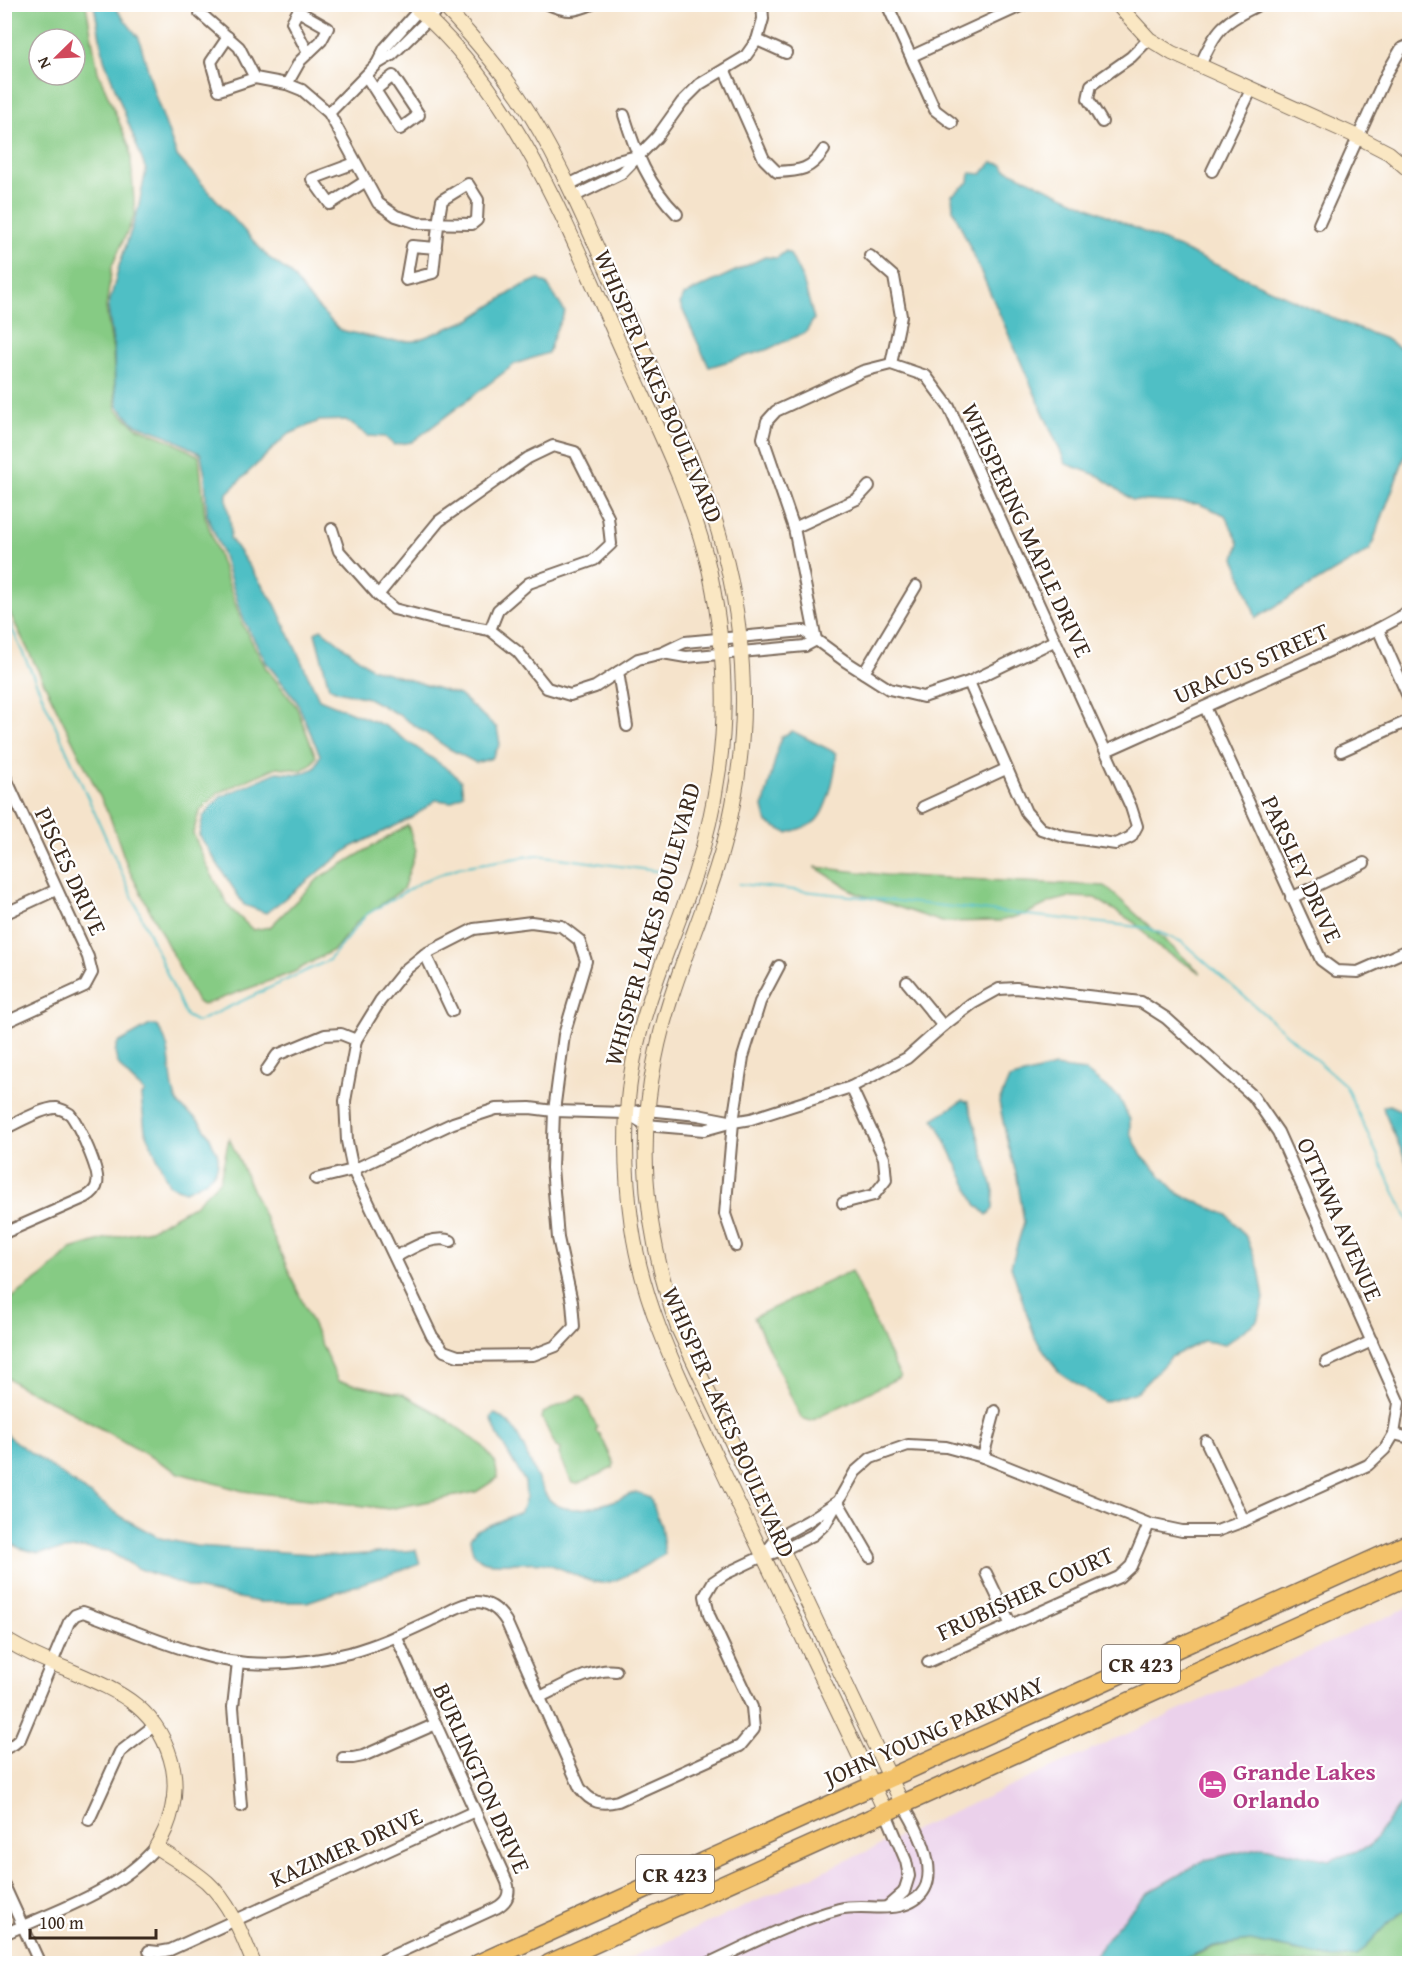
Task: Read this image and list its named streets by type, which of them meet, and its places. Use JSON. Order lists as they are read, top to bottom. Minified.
{"streets":{"highway":["CR 423","JOHN YOUNG PARKWAY"],"street":["WHISPER LAKES BOULEVARD","WHISPERING MAPLE DRIVE","URACUS STREET","PARSLEY DRIVE","PISCES DRIVE","OTTAWA AVENUE","FRUBISHER COURT","BURLINGTON DRIVE","KAZIMER DRIVE"]},"crossings":[["WHISPER LAKES BOULEVARD","OTTAWA AVENUE"],["WHISPER LAKES BOULEVARD","CR 423"],["WHISPER LAKES BOULEVARD","JOHN YOUNG PARKWAY"],["WHISPERING MAPLE DRIVE","URACUS STREET"],["URACUS STREET","PARSLEY DRIVE"],["OTTAWA AVENUE","FRUBISHER COURT"],["BURLINGTON DRIVE","KAZIMER DRIVE"]],"places":{"hotel":["Grande Lakes Orlando"]},"scale_bar":"100 m","north":"bottom left"}
